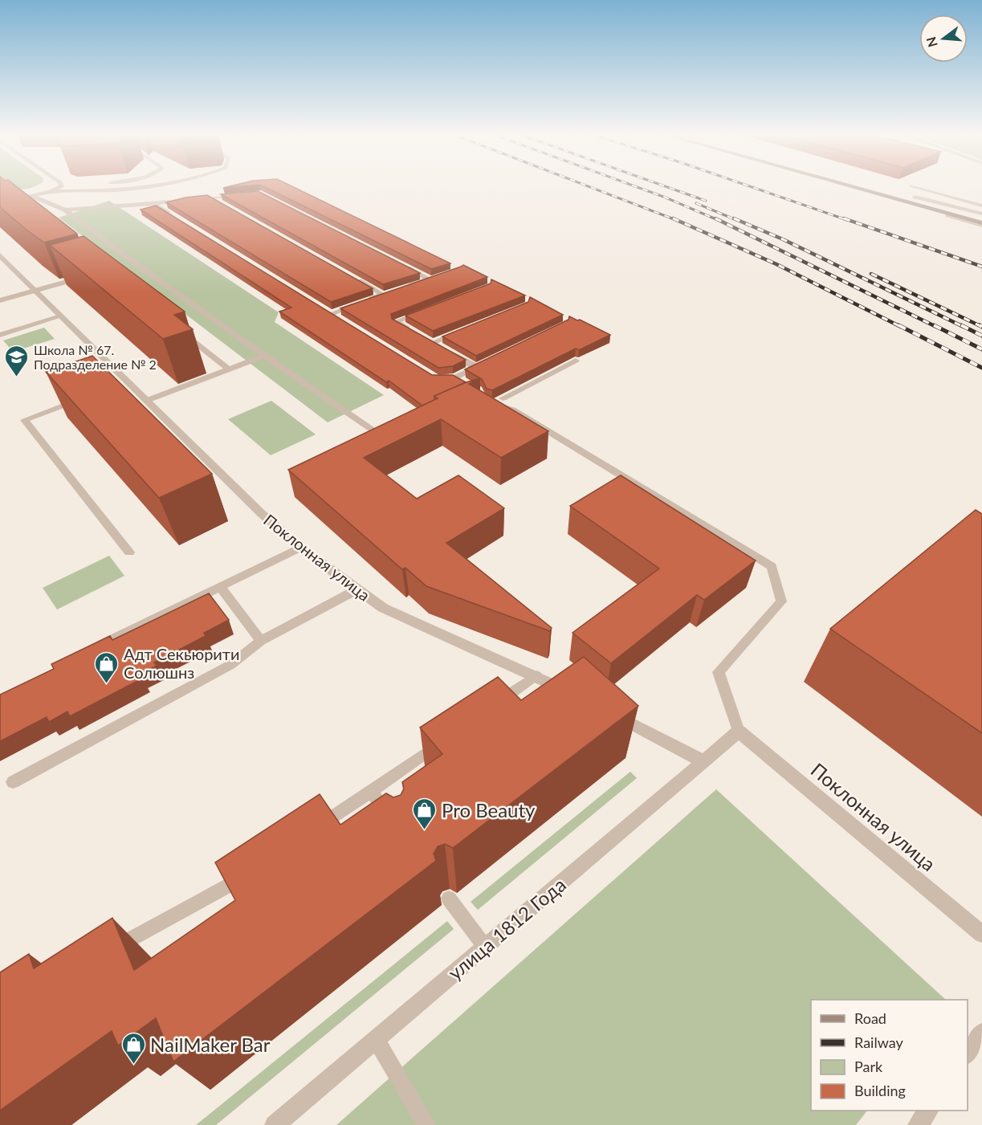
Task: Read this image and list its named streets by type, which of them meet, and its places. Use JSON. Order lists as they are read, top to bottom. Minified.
{"streets":{"street":["Поклонная улица","улица 1812 Года"]},"crossings":[["Поклонная улица","улица 1812 Года"]],"places":{"school or university":["Школа № 67. Подразделение № 2"],"shop":["Адт Секьюрити Солюшнз","Pro Beauty","NailMaker Bar"]},"legend":["Road","Railway","Park","Building"],"north":"left"}
